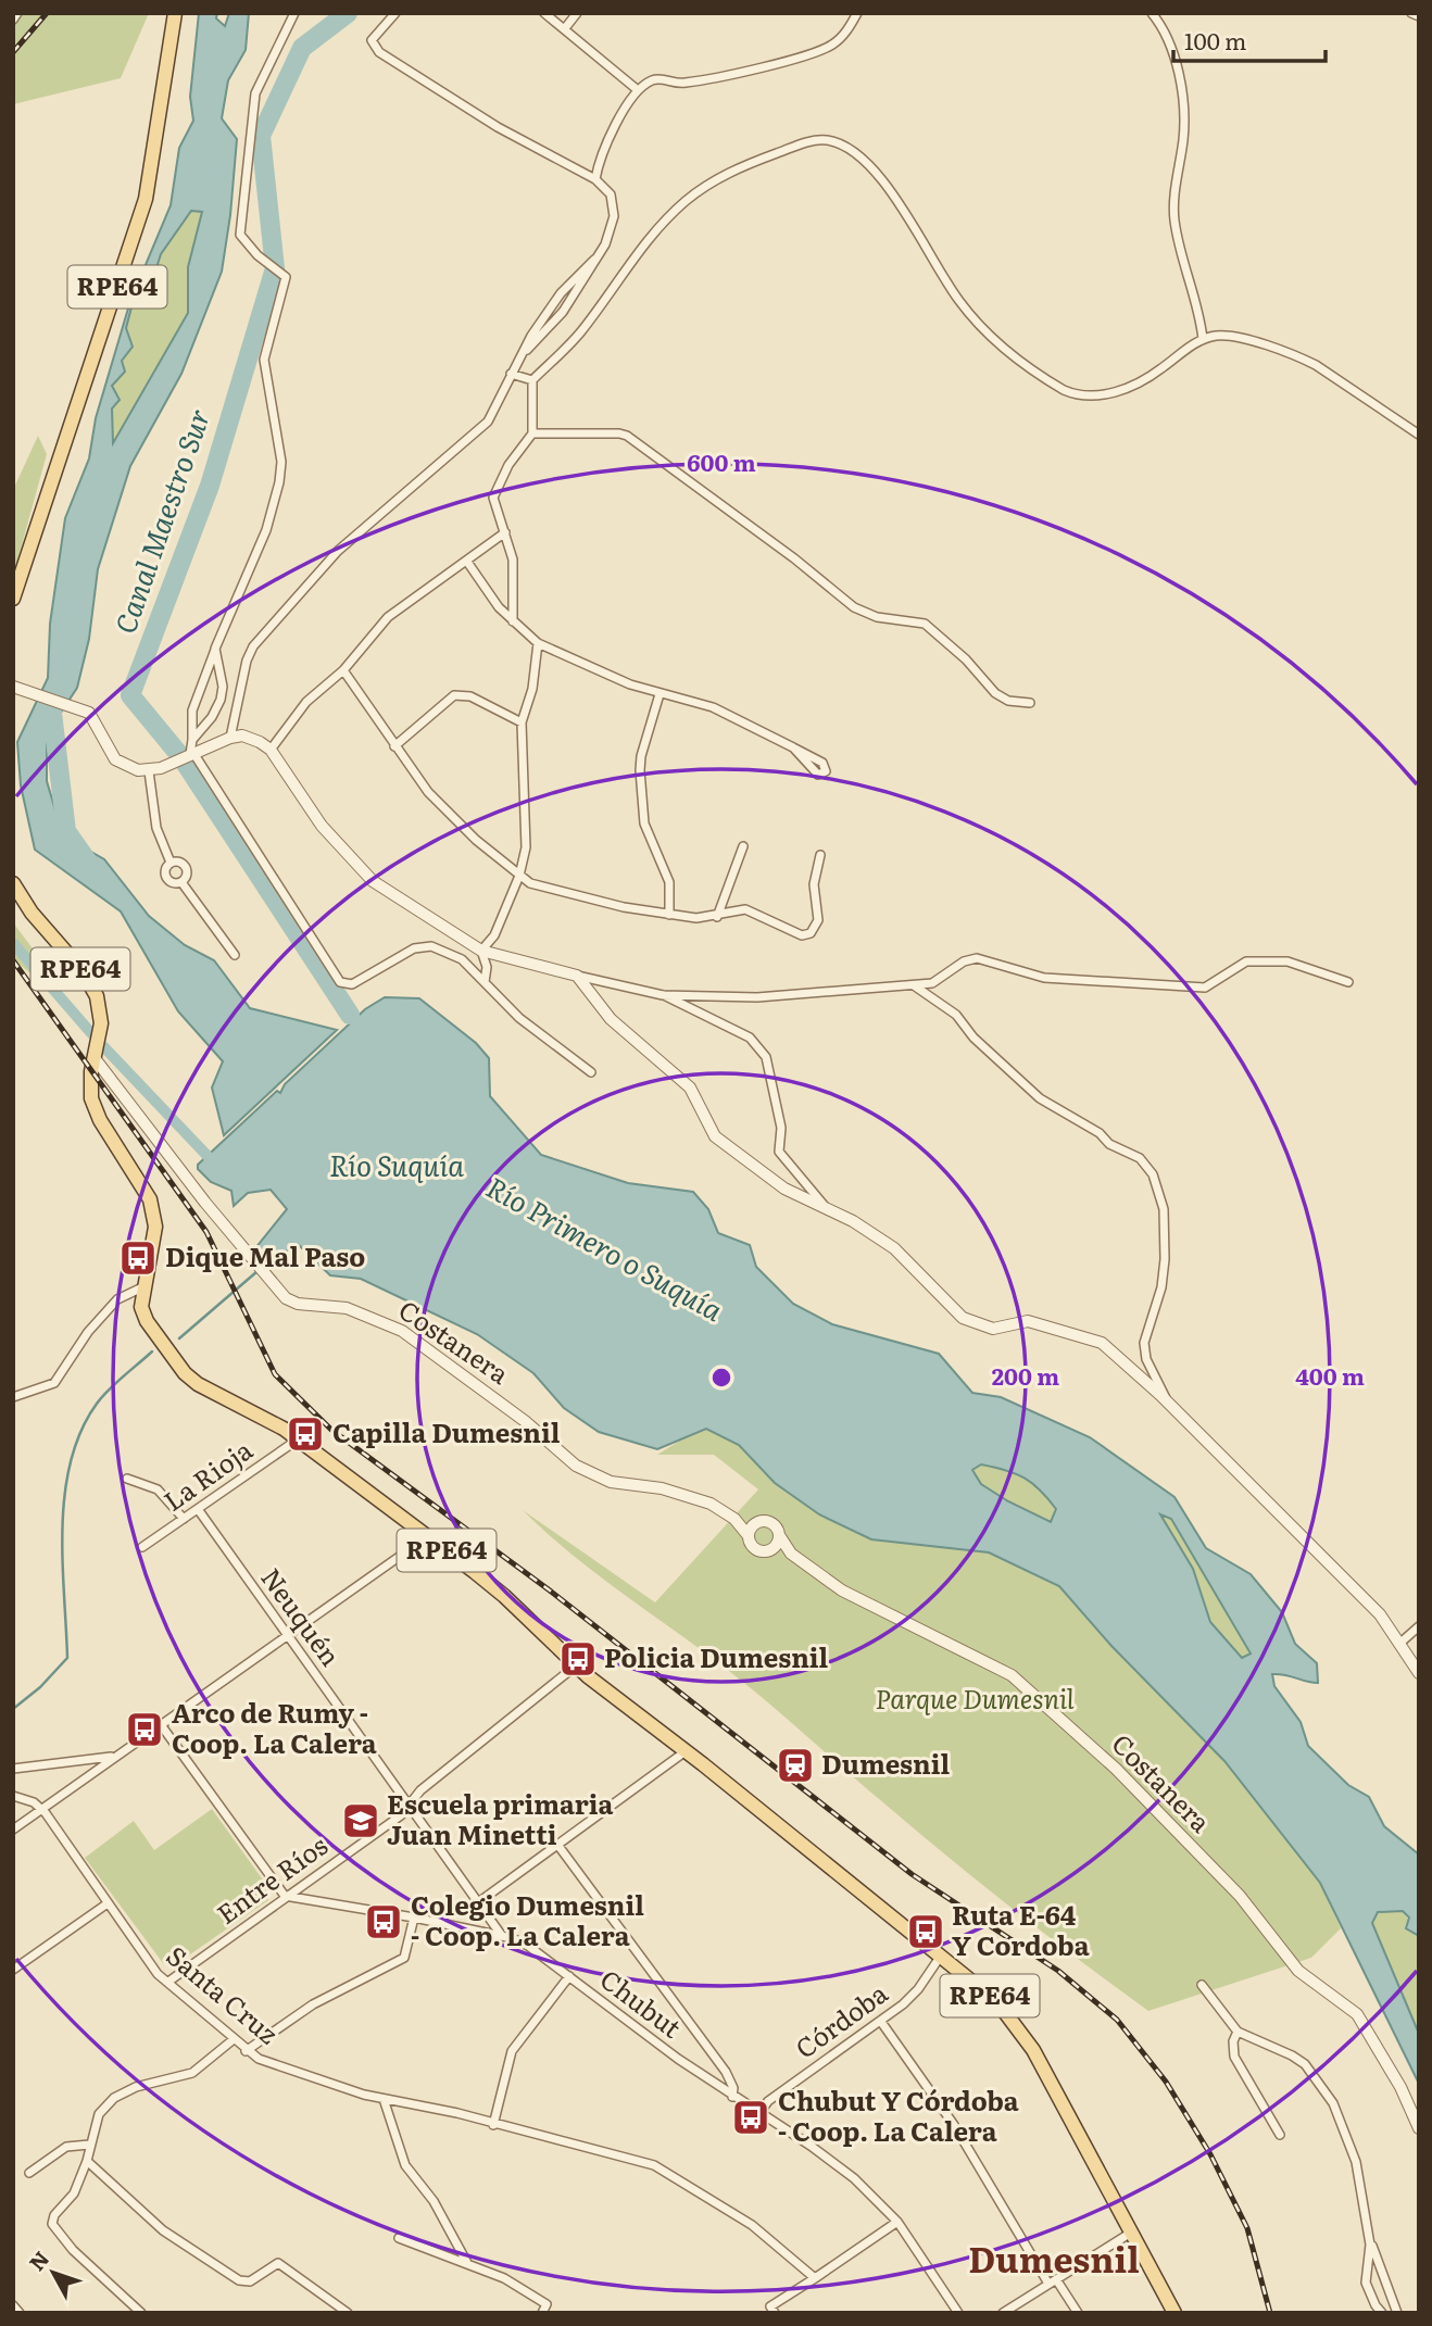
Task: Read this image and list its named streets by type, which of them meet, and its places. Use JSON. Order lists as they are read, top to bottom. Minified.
{"streets":{"main road":["RPE64"],"street":["Costanera","La Rioja","Neuquén","Entre Ríos","Santa Cruz","Chubut","Córdoba"]},"crossings":[["RPE64","Costanera"],["RPE64","La Rioja"],["RPE64","Entre Ríos"],["RPE64","Córdoba"],["La Rioja","Neuquén"],["Neuquén","Entre Ríos"],["Neuquén","Chubut"],["Entre Ríos","Santa Cruz"],["Entre Ríos","Chubut"],["Chubut","Córdoba"]],"districts":["Dumesnil"],"water":["Canal Maestro Sur","Río Suquía","Río Primero o Suquía"],"parks":["Parque Dumesnil"],"places":{"bus stop":["Dique Mal Paso","Capilla Dumesnil","Policia Dumesnil","Arco de Rumy - Coop. La Calera","Colegio Dumesnil - Coop. La Calera","Ruta E-64 Y Cordoba","Chubut Y Córdoba - Coop. La Calera"],"station":["Dumesnil"],"school or university":["Escuela primaria Juan Minetti"]},"scale_bar":"100 m","north":"top left","rings":["600 m","200 m","400 m"]}
